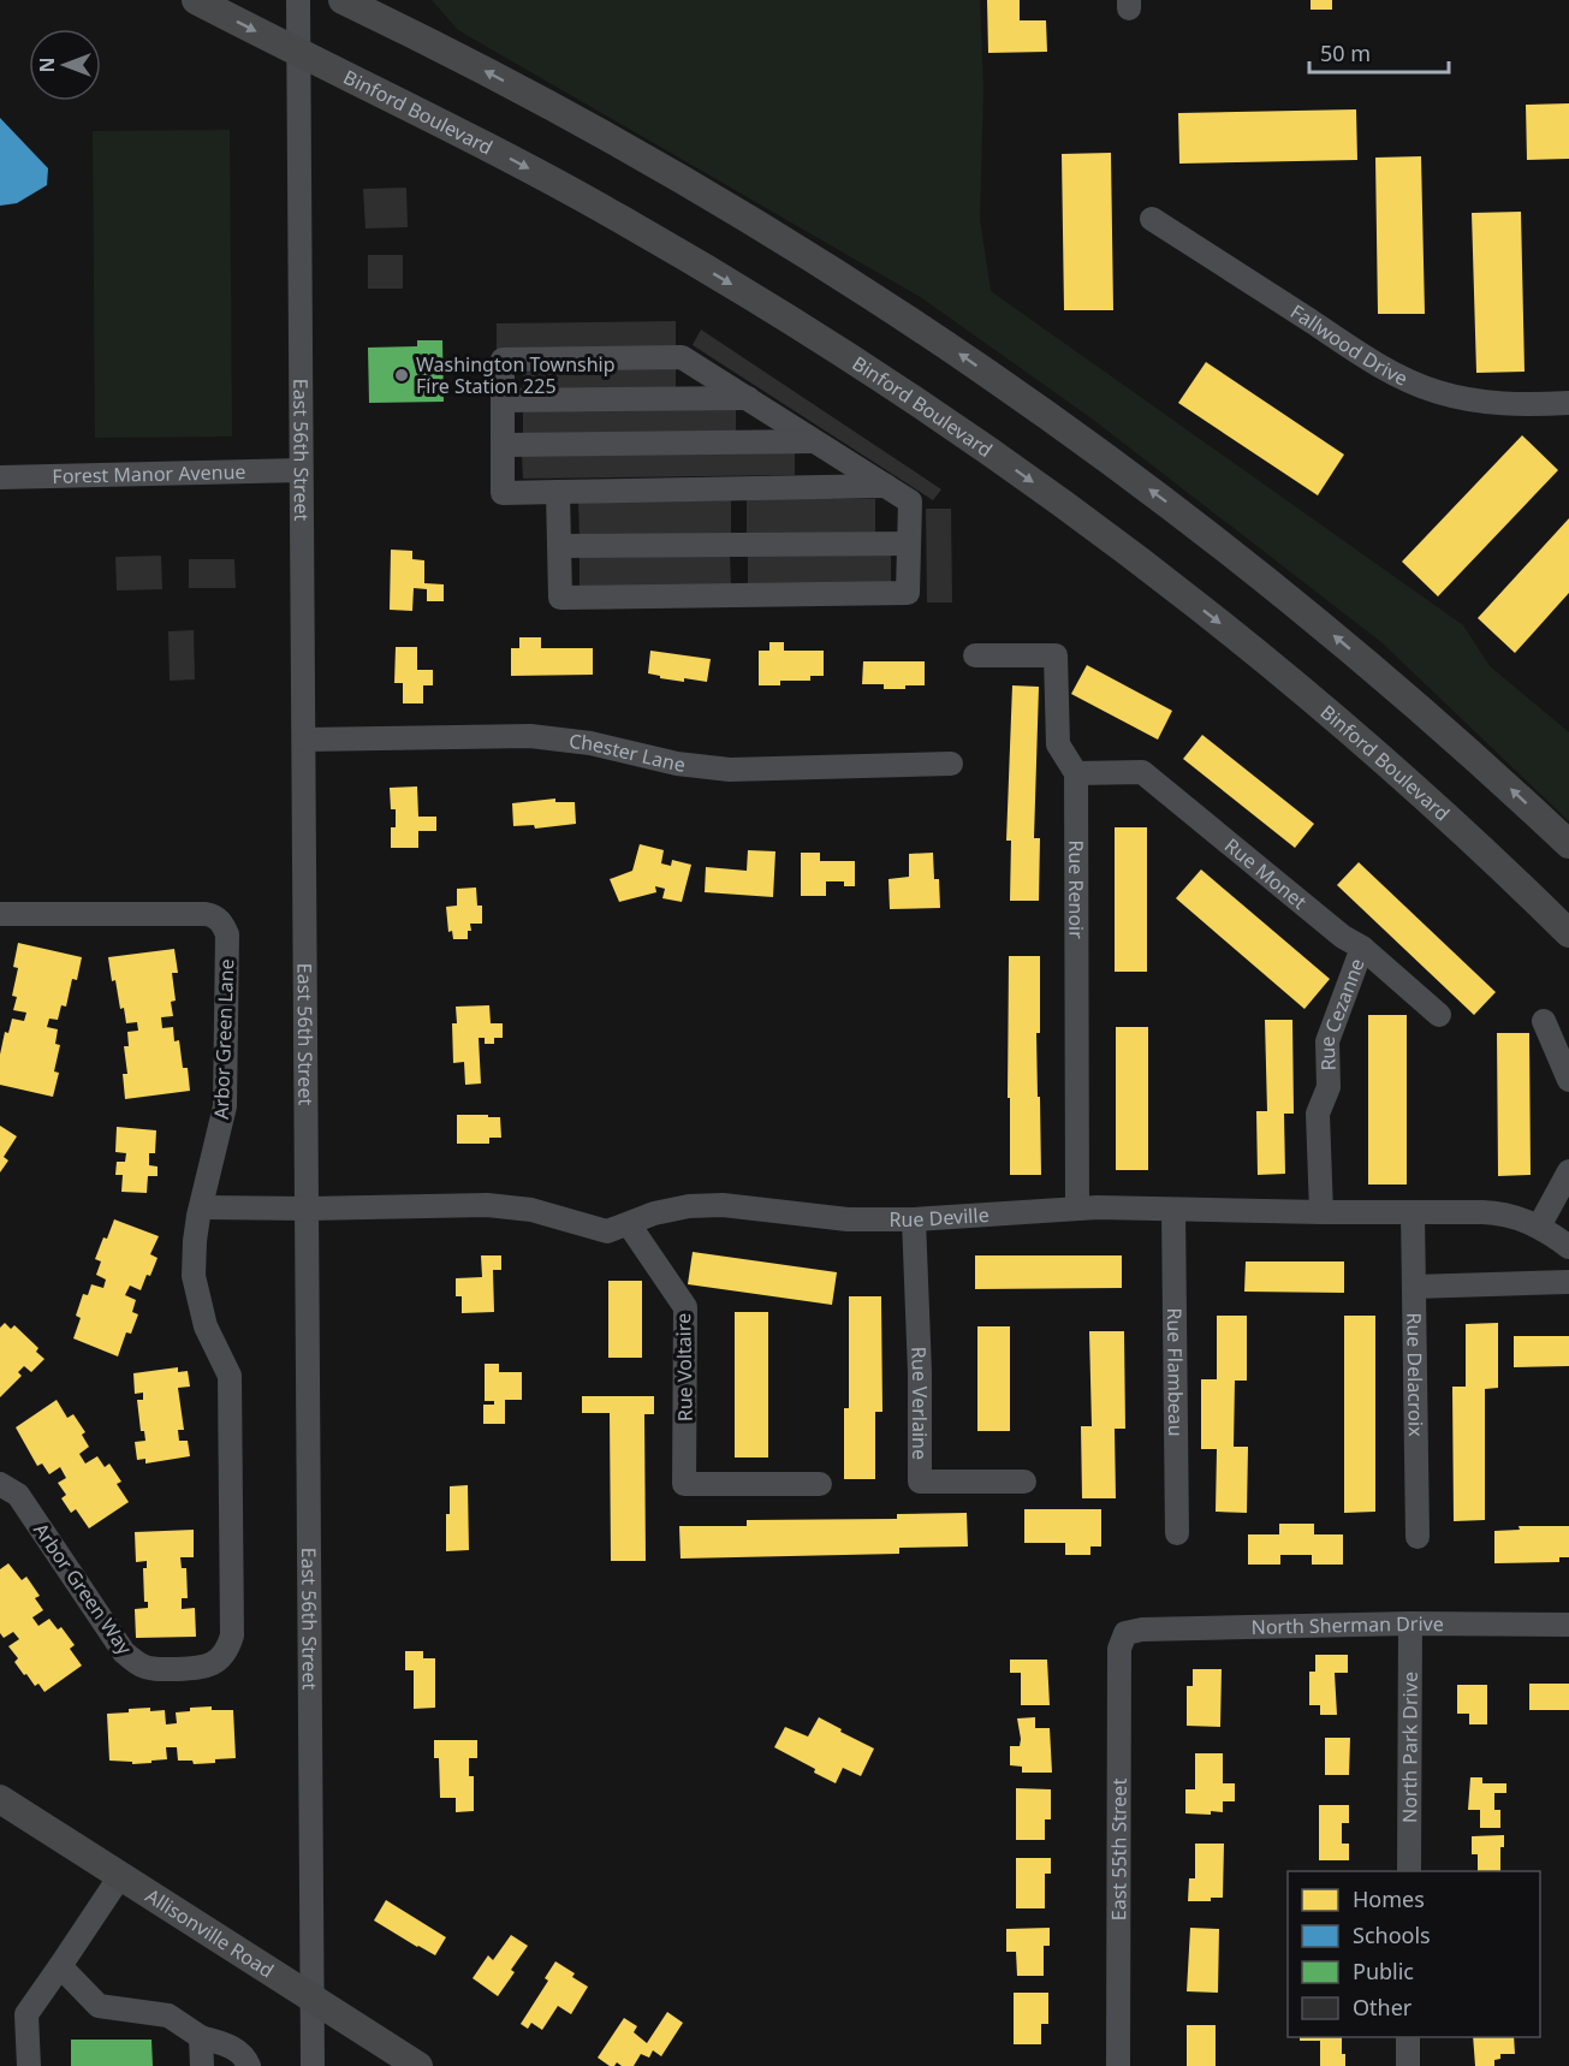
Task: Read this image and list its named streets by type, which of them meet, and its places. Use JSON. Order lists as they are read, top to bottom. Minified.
{"streets":{"main road":["Binford Boulevard","Allisonville Road"],"street":["Fallwood Drive","East 56th Street","Forest Manor Avenue","Chester Lane","Rue Monet","Rue Renoir","Rue Cezanne","Arbor Green Lane","Rue Deville","Rue Voltaire","Rue Flambeau","Rue Delacroix","Rue Verlaine","Arbor Green Way","North Sherman Drive","North Park Drive","East 55th Street"]},"crossings":[["Binford Boulevard","East 56th Street"],["East 56th Street","Forest Manor Avenue"],["East 56th Street","Chester Lane"],["East 56th Street","Rue Deville"],["East 56th Street","Allisonville Road"],["Rue Monet","Rue Renoir"],["Rue Monet","Rue Cezanne"],["Rue Renoir","Rue Deville"],["Rue Cezanne","Rue Deville"],["Arbor Green Lane","Rue Deville"],["Arbor Green Lane","Arbor Green Way"],["Rue Deville","Rue Voltaire"],["Rue Deville","Rue Flambeau"],["Rue Deville","Rue Delacroix"],["Rue Deville","Rue Verlaine"],["North Sherman Drive","North Park Drive"],["North Sherman Drive","East 55th Street"]],"places":["Washington Township Fire Station 225"],"legend":["Homes","Schools","Public","Other"],"scale_bar":"50 m","north":"left"}
